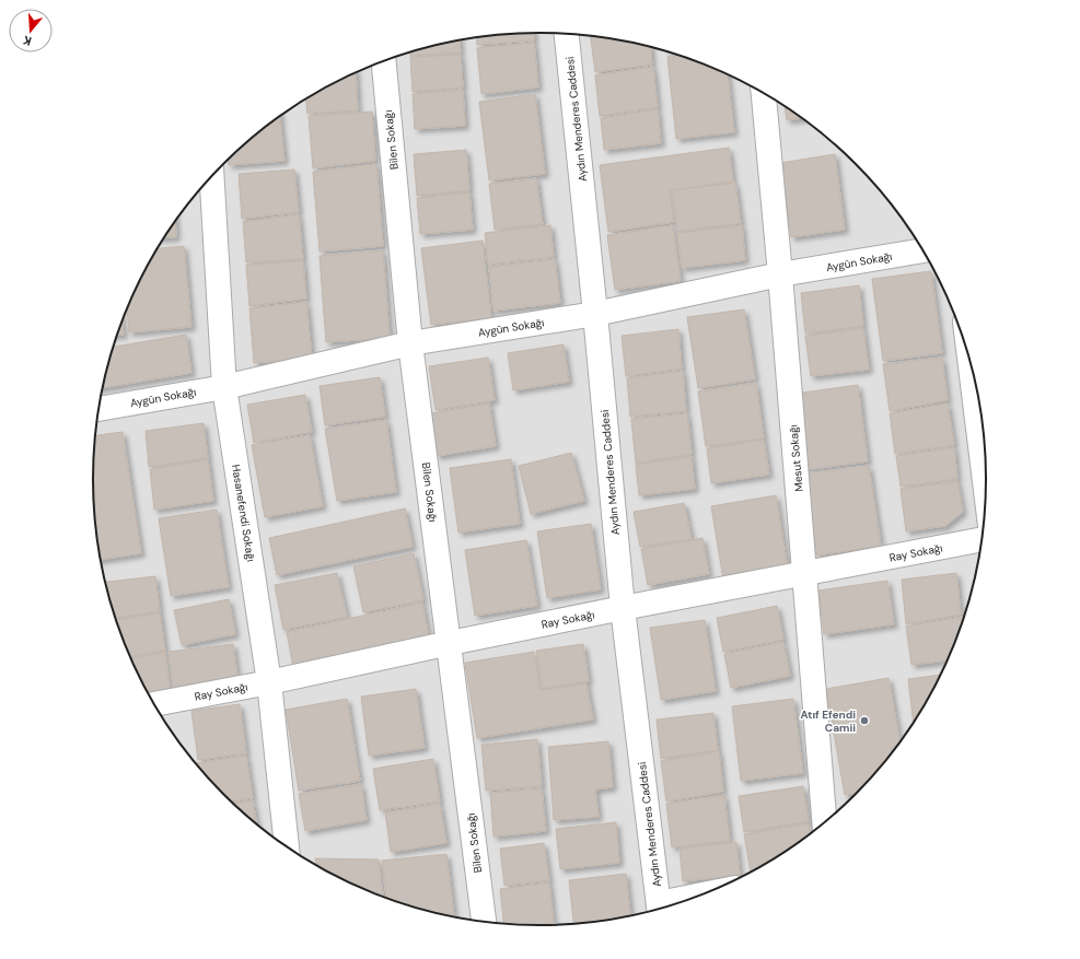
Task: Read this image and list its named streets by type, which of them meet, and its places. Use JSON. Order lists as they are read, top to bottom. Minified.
{"streets":{"street":["Aydın Menderes Caddesi","Bilen Sokağı","Aygün Sokağı","Mesut Sokağı","Hasanefendi Sokağı","Ray Sokağı"]},"crossings":[["Aydın Menderes Caddesi","Aygün Sokağı"],["Aydın Menderes Caddesi","Ray Sokağı"],["Bilen Sokağı","Aygün Sokağı"],["Bilen Sokağı","Ray Sokağı"],["Aygün Sokağı","Mesut Sokağı"],["Aygün Sokağı","Hasanefendi Sokağı"],["Mesut Sokağı","Ray Sokağı"],["Hasanefendi Sokağı","Ray Sokağı"]],"places":["Atıf Efendi Camii"],"north":"bottom"}
